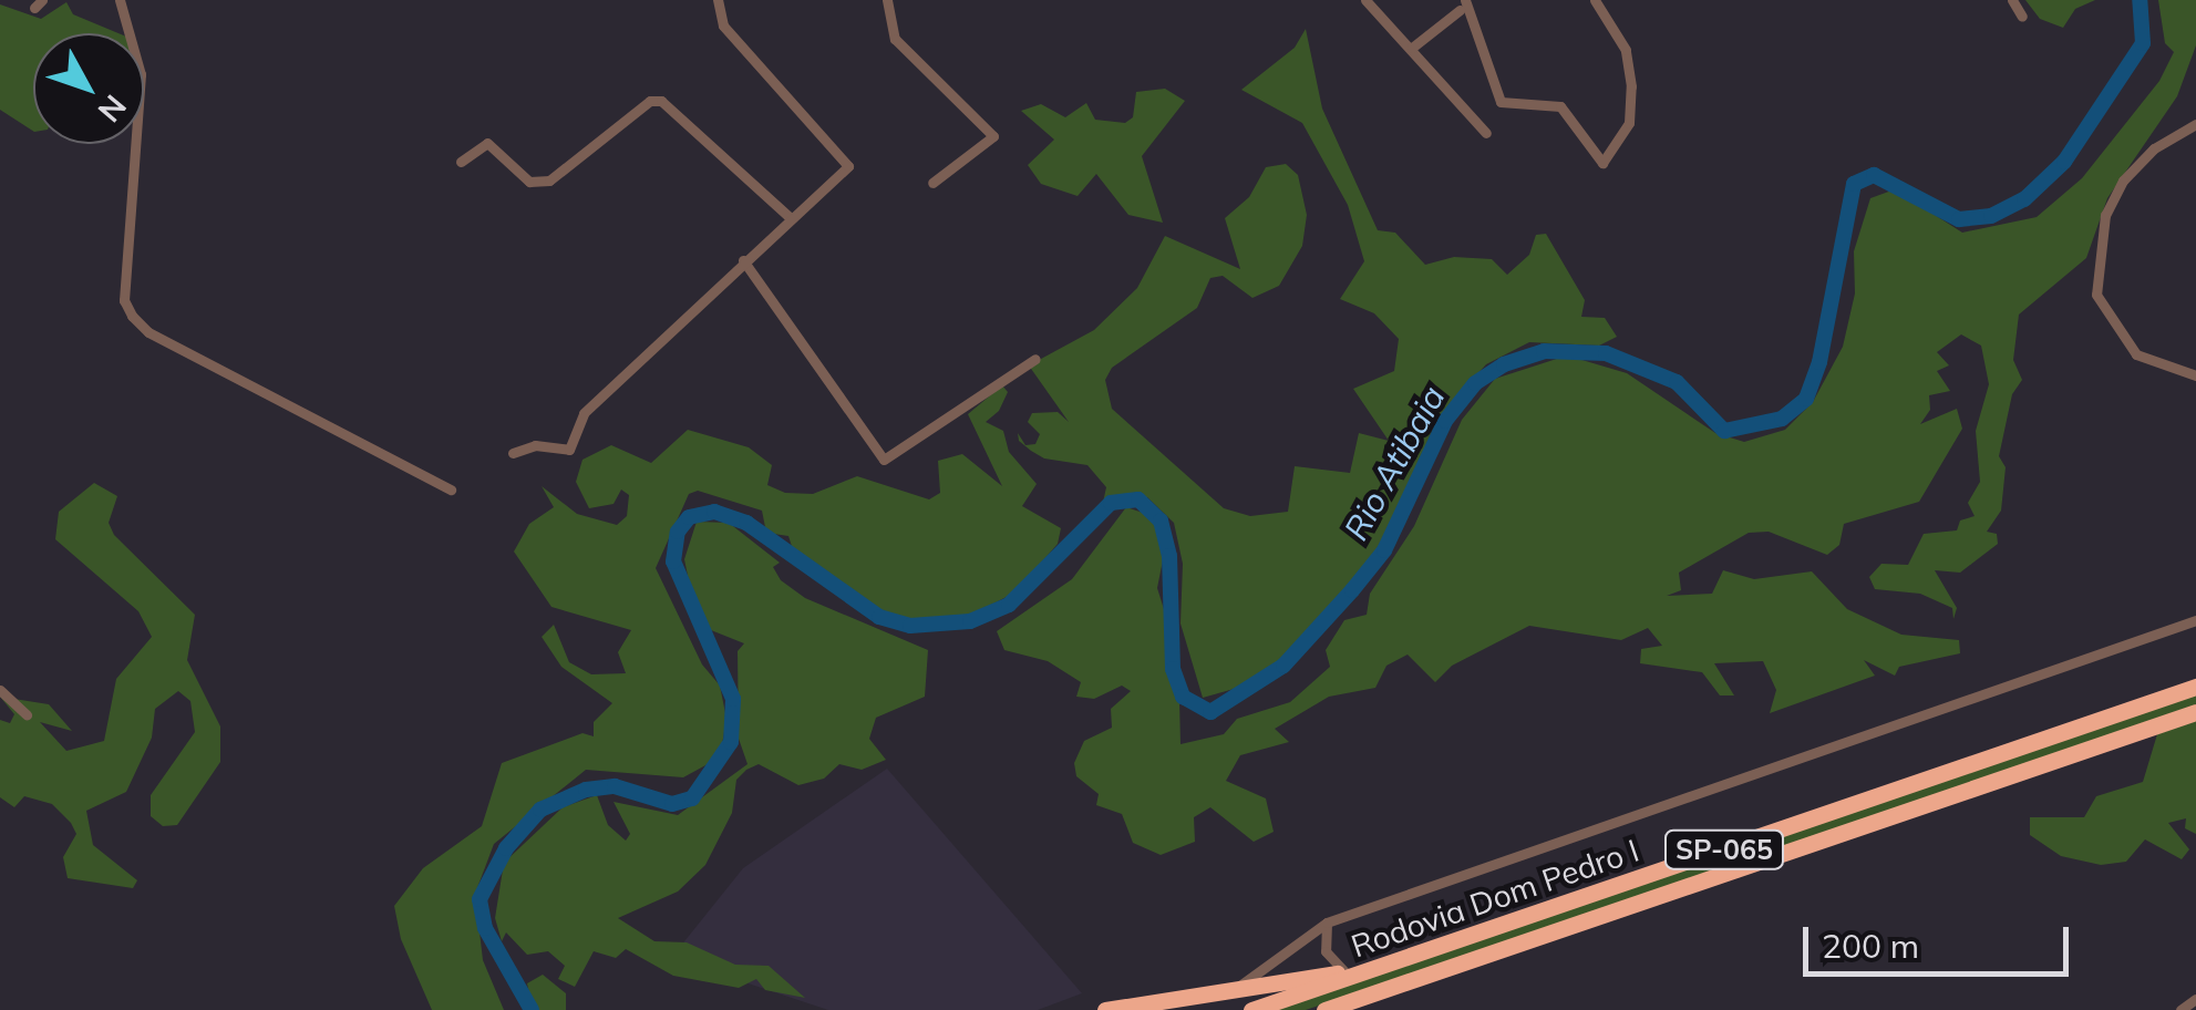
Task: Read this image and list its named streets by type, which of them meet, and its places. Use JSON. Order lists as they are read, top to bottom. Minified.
{"streets":{"highway":["SP-065","Rodovia Dom Pedro I"]},"water":["Rio Atibaia"],"scale_bar":"200 m","north":"bottom right"}
